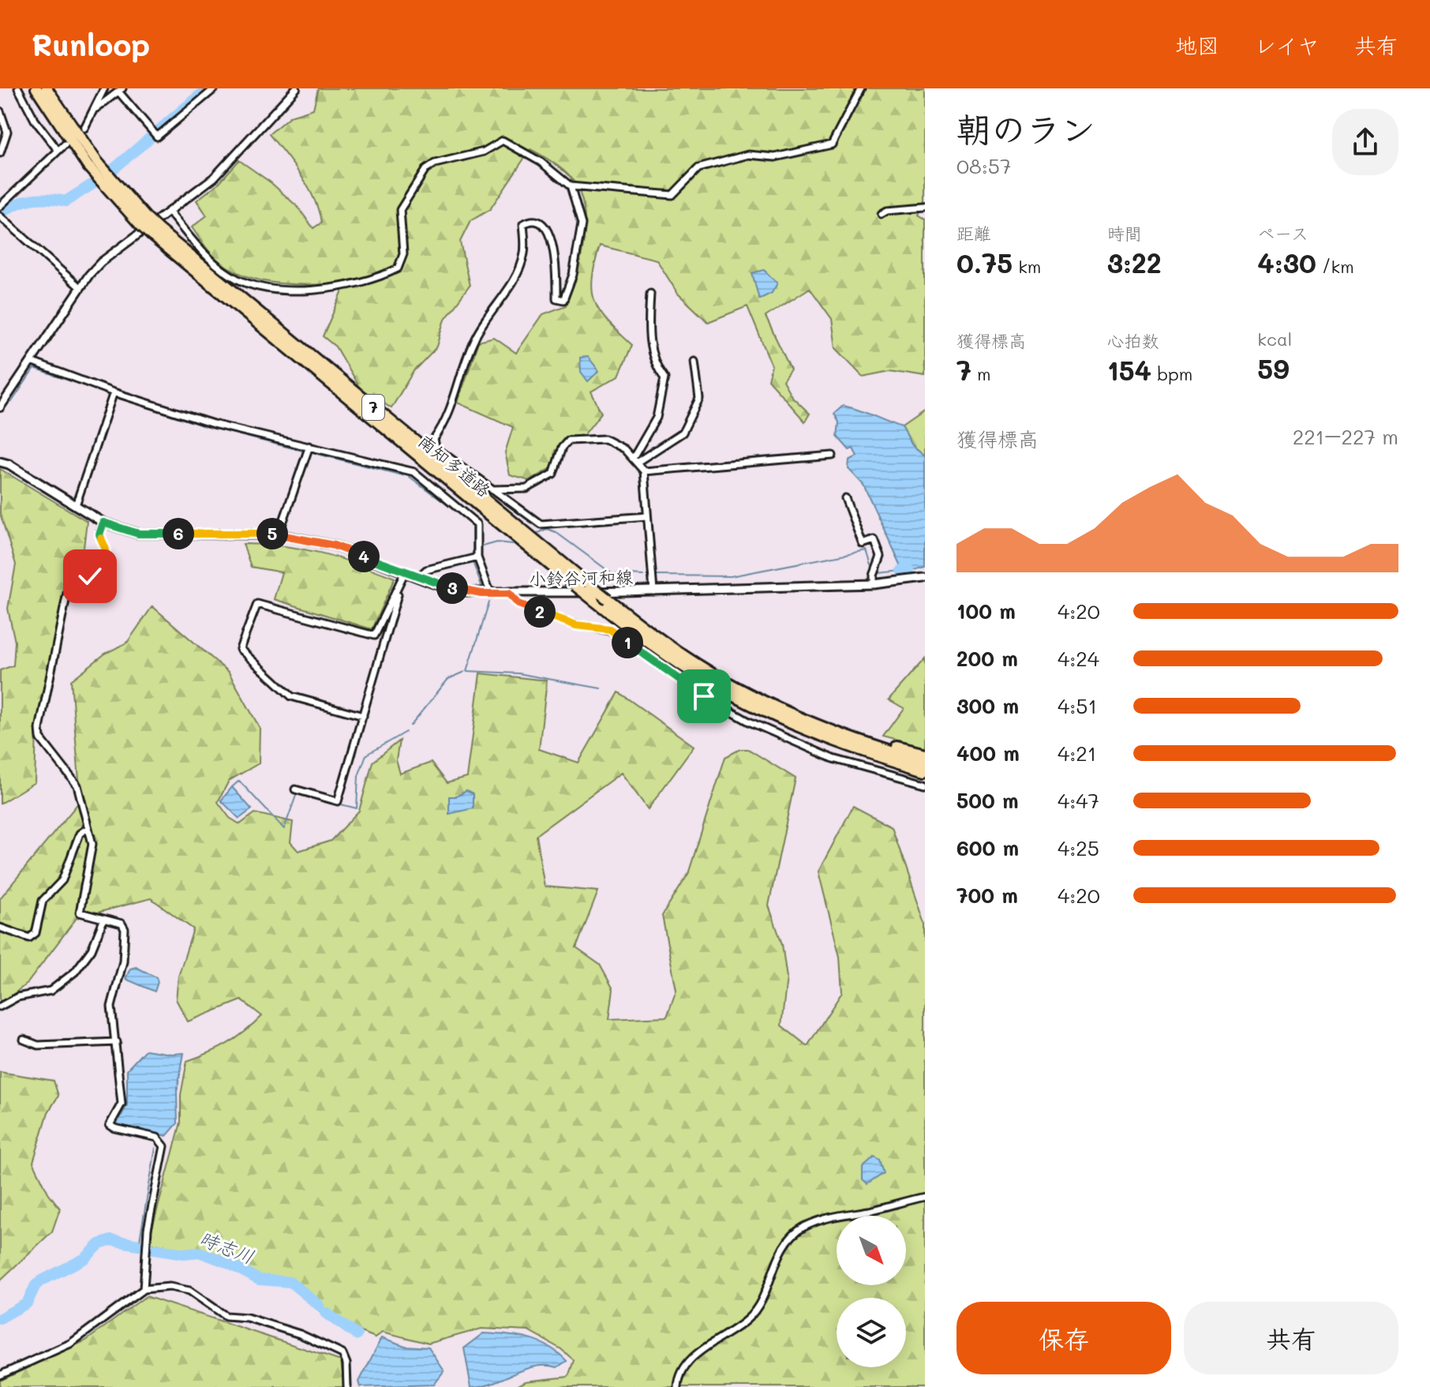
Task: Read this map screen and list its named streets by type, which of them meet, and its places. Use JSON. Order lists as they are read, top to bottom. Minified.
{"streets":{"highway":["7","南知多道路"],"main road":["小鈴谷河和線"]},"water":["時志川"],"north":"bottom right","page":{"header":"Runloop","nav":["地図","レイヤ","共有"],"heading":["朝のラン","08:57"],"stats":[["距離","0.75 km"],["時間","3:22"],["ペース","4:30 /km"],["獲得標高","7 m"],["心拍数","154 bpm"],["kcal","59"]],"chart":["獲得標高","221–227 m"],"pins":["5","6","4","3","2","1"],"list":[{"name":"100 m","note":"4:20"},{"name":"200 m","note":"4:24"},{"name":"300 m","note":"4:51"},{"name":"400 m","note":"4:21"},{"name":"500 m","note":"4:47"},{"name":"600 m","note":"4:25"},{"name":"700 m","note":"4:20"}],"buttons":["保存","共有"]}}
